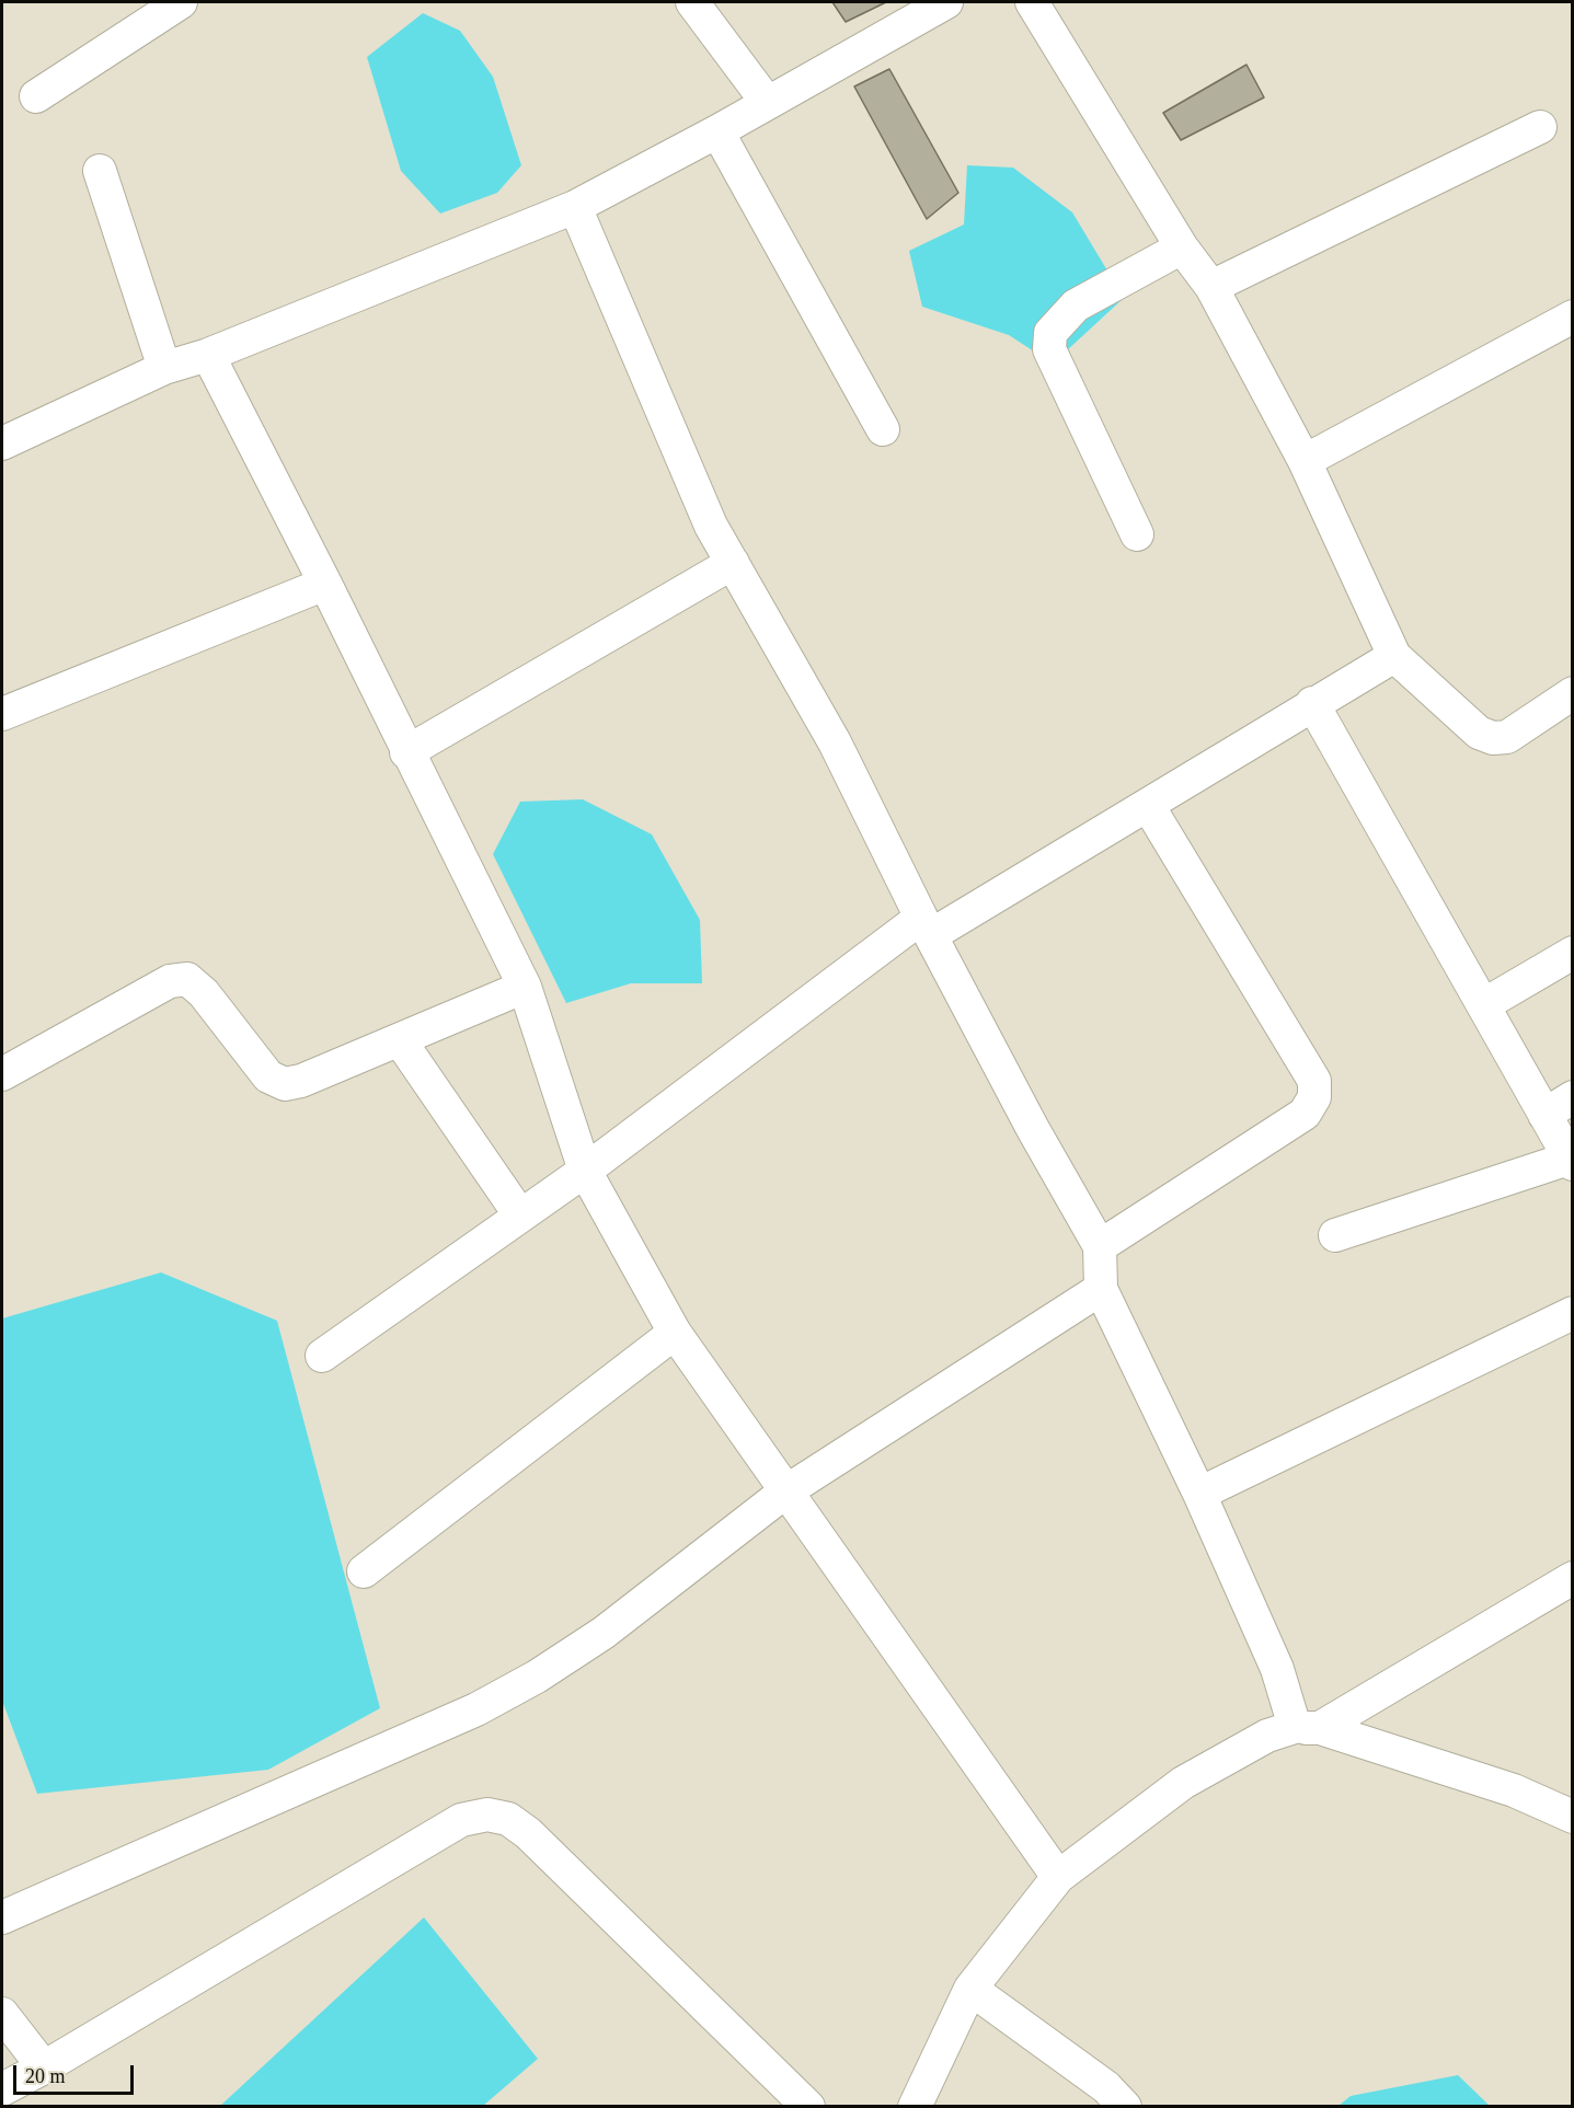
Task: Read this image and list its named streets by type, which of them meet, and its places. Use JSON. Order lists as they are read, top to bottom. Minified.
{"scale_bar":"20 m"}
